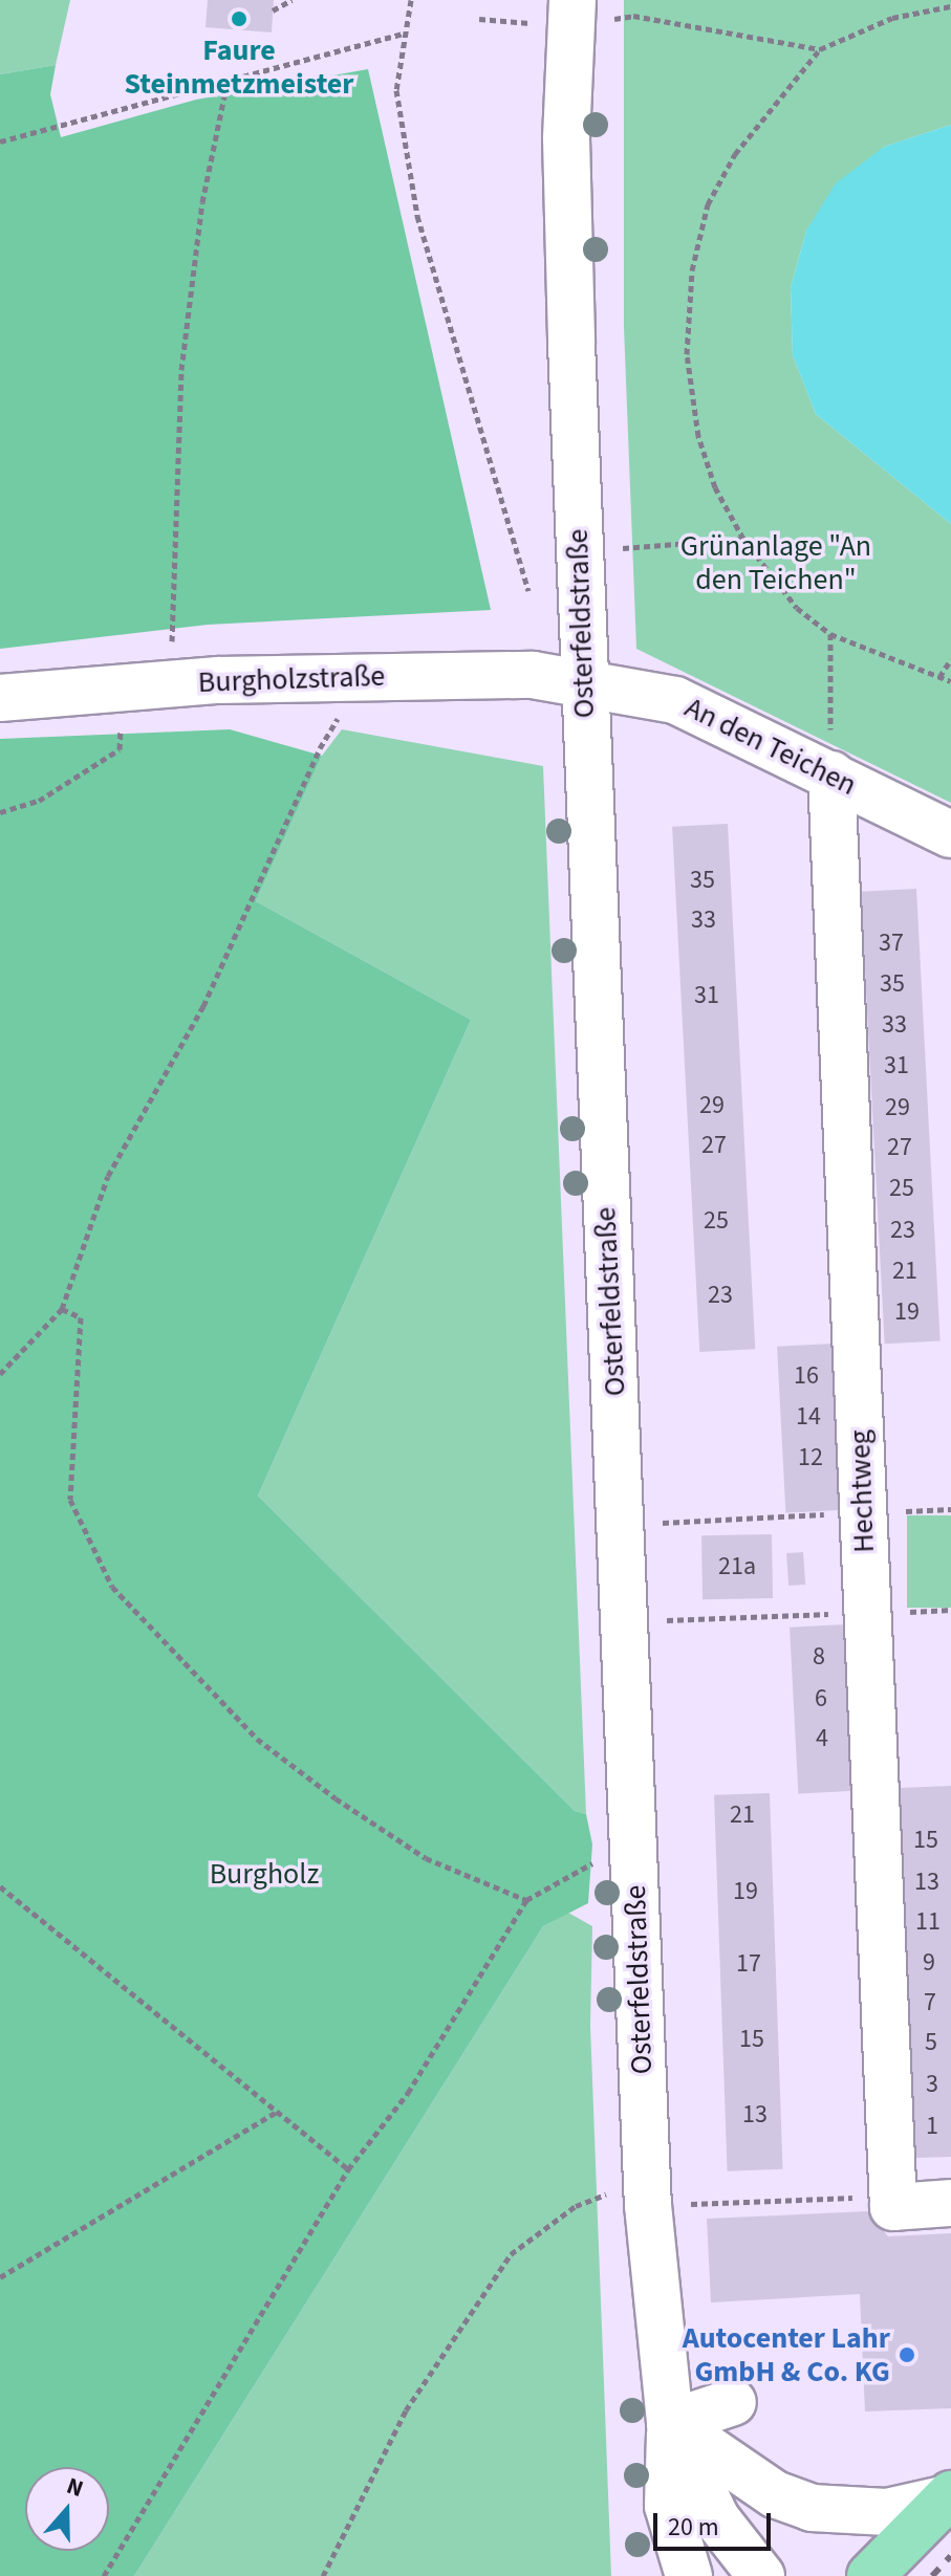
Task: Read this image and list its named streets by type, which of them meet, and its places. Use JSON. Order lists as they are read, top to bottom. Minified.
{"streets":{"street":["Osterfeldstraße","Burgholzstraße","An den Teichen","Hechtweg"]},"crossings":[["Osterfeldstraße","Burgholzstraße"],["Osterfeldstraße","An den Teichen"],["Burgholzstraße","An den Teichen"],["An den Teichen","Hechtweg"]],"parks":["Grünanlage \"An den Teichen\"","Burgholz"],"places":["Faure Steinmetzmeister","Autocenter Lahr GmbH & Co. KG"],"house_numbers":["35","33","37","35","31","33","31","29","29","27","27","25","25","23","21","23","19","16","14","12","21a","8","6","4","21","15","13","19","11","9","17","7","15","5","3","13","1"],"scale_bar":"20 m","north":"top"}
